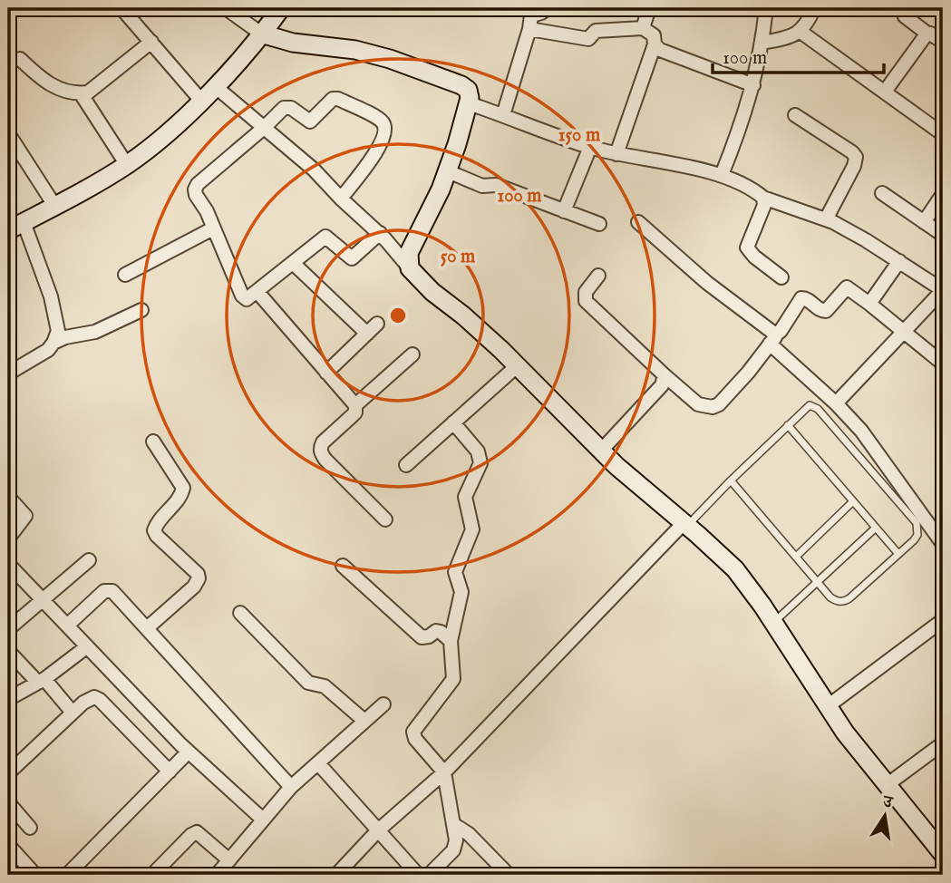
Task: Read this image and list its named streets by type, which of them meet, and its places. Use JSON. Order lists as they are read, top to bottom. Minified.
{"scale_bar":"100 m","north":"top","rings":["150 m","100 m","50 m"]}
